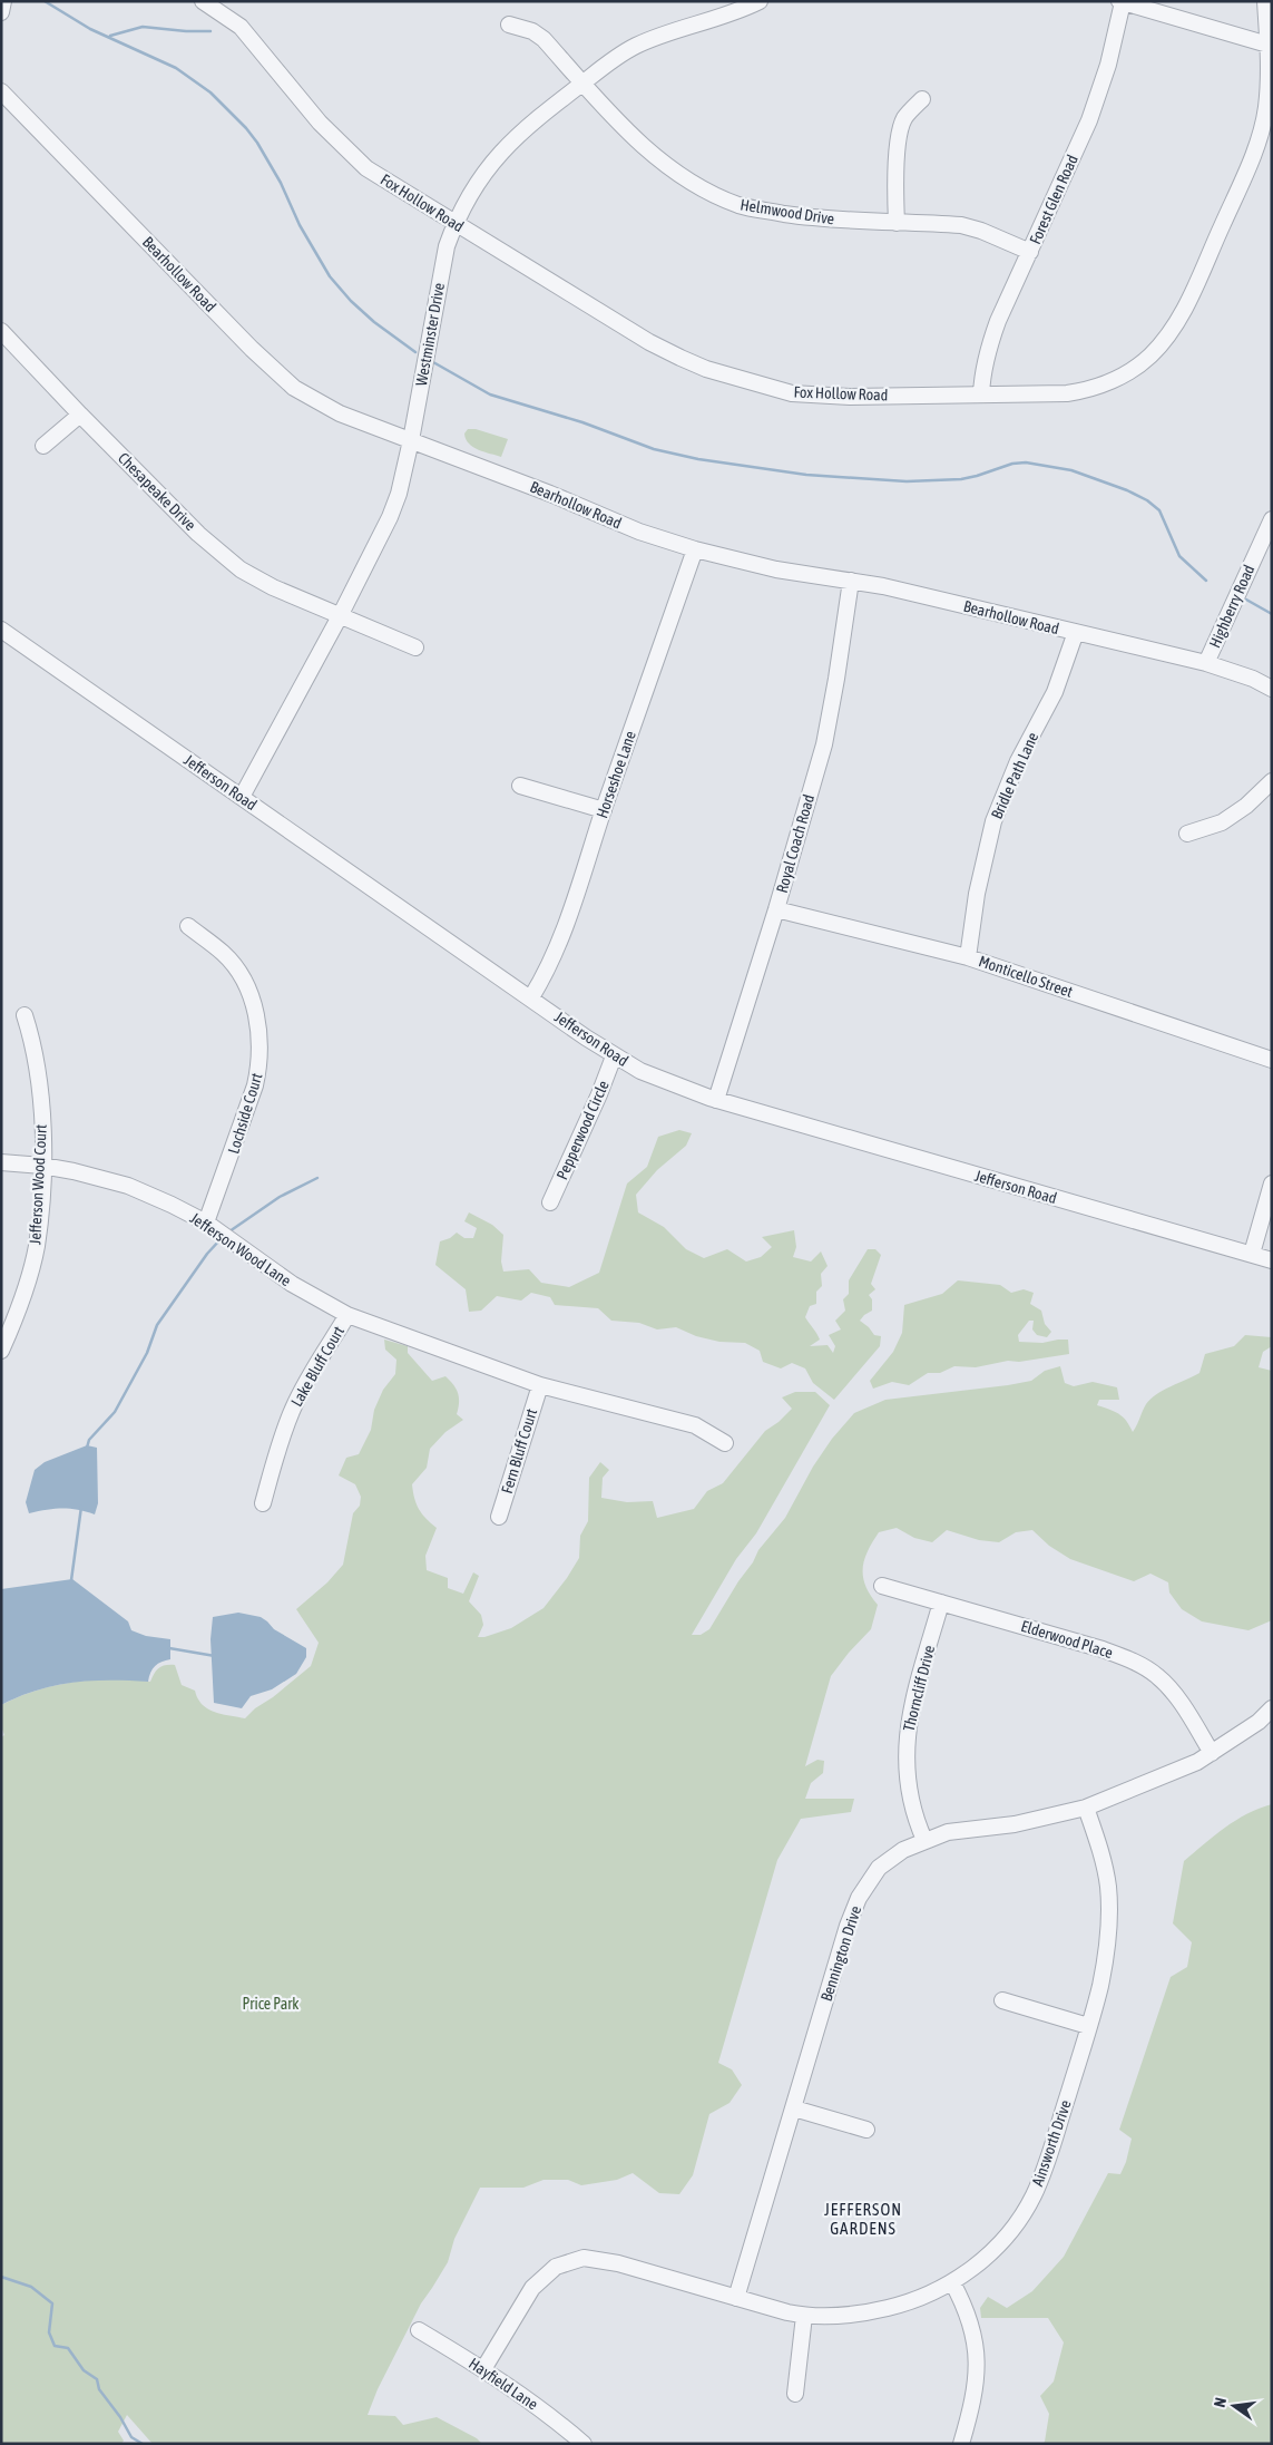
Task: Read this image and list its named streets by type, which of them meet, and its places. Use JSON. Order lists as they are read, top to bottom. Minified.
{"streets":{"street":["Forest Glen Road","Fox Hollow Road","Helmwood Drive","Bearhollow Road","Westminster Drive","Chesapeake Drive","Highberry Road","Horseshoe Lane","Bridle Path Lane","Jefferson Road","Royal Coach Road","Monticello Street","Lochside Court","Pepperwood Circle","Jefferson Wood Court","Jefferson Wood Lane","Lake Bluff Court","Fern Bluff Court","Elderwood Place","Thorncliff Drive","Bennington Drive","Ainsworth Drive","Hayfield Lane"]},"crossings":[["Forest Glen Road","Fox Hollow Road"],["Forest Glen Road","Helmwood Drive"],["Fox Hollow Road","Westminster Drive"],["Helmwood Drive","Westminster Drive"],["Bearhollow Road","Westminster Drive"],["Bearhollow Road","Highberry Road"],["Bearhollow Road","Horseshoe Lane"],["Bearhollow Road","Bridle Path Lane"],["Bearhollow Road","Royal Coach Road"],["Westminster Drive","Chesapeake Drive"],["Westminster Drive","Jefferson Road"],["Horseshoe Lane","Jefferson Road"],["Bridle Path Lane","Monticello Street"],["Jefferson Road","Royal Coach Road"],["Jefferson Road","Pepperwood Circle"],["Royal Coach Road","Monticello Street"],["Lochside Court","Jefferson Wood Lane"],["Jefferson Wood Court","Jefferson Wood Lane"],["Jefferson Wood Lane","Lake Bluff Court"],["Lake Bluff Court","Fern Bluff Court"],["Elderwood Place","Thorncliff Drive"],["Elderwood Place","Bennington Drive"],["Thorncliff Drive","Bennington Drive"],["Bennington Drive","Ainsworth Drive"],["Ainsworth Drive","Hayfield Lane"]],"districts":["JEFFERSON GARDENS"],"parks":["Price Park"],"north":"left"}
